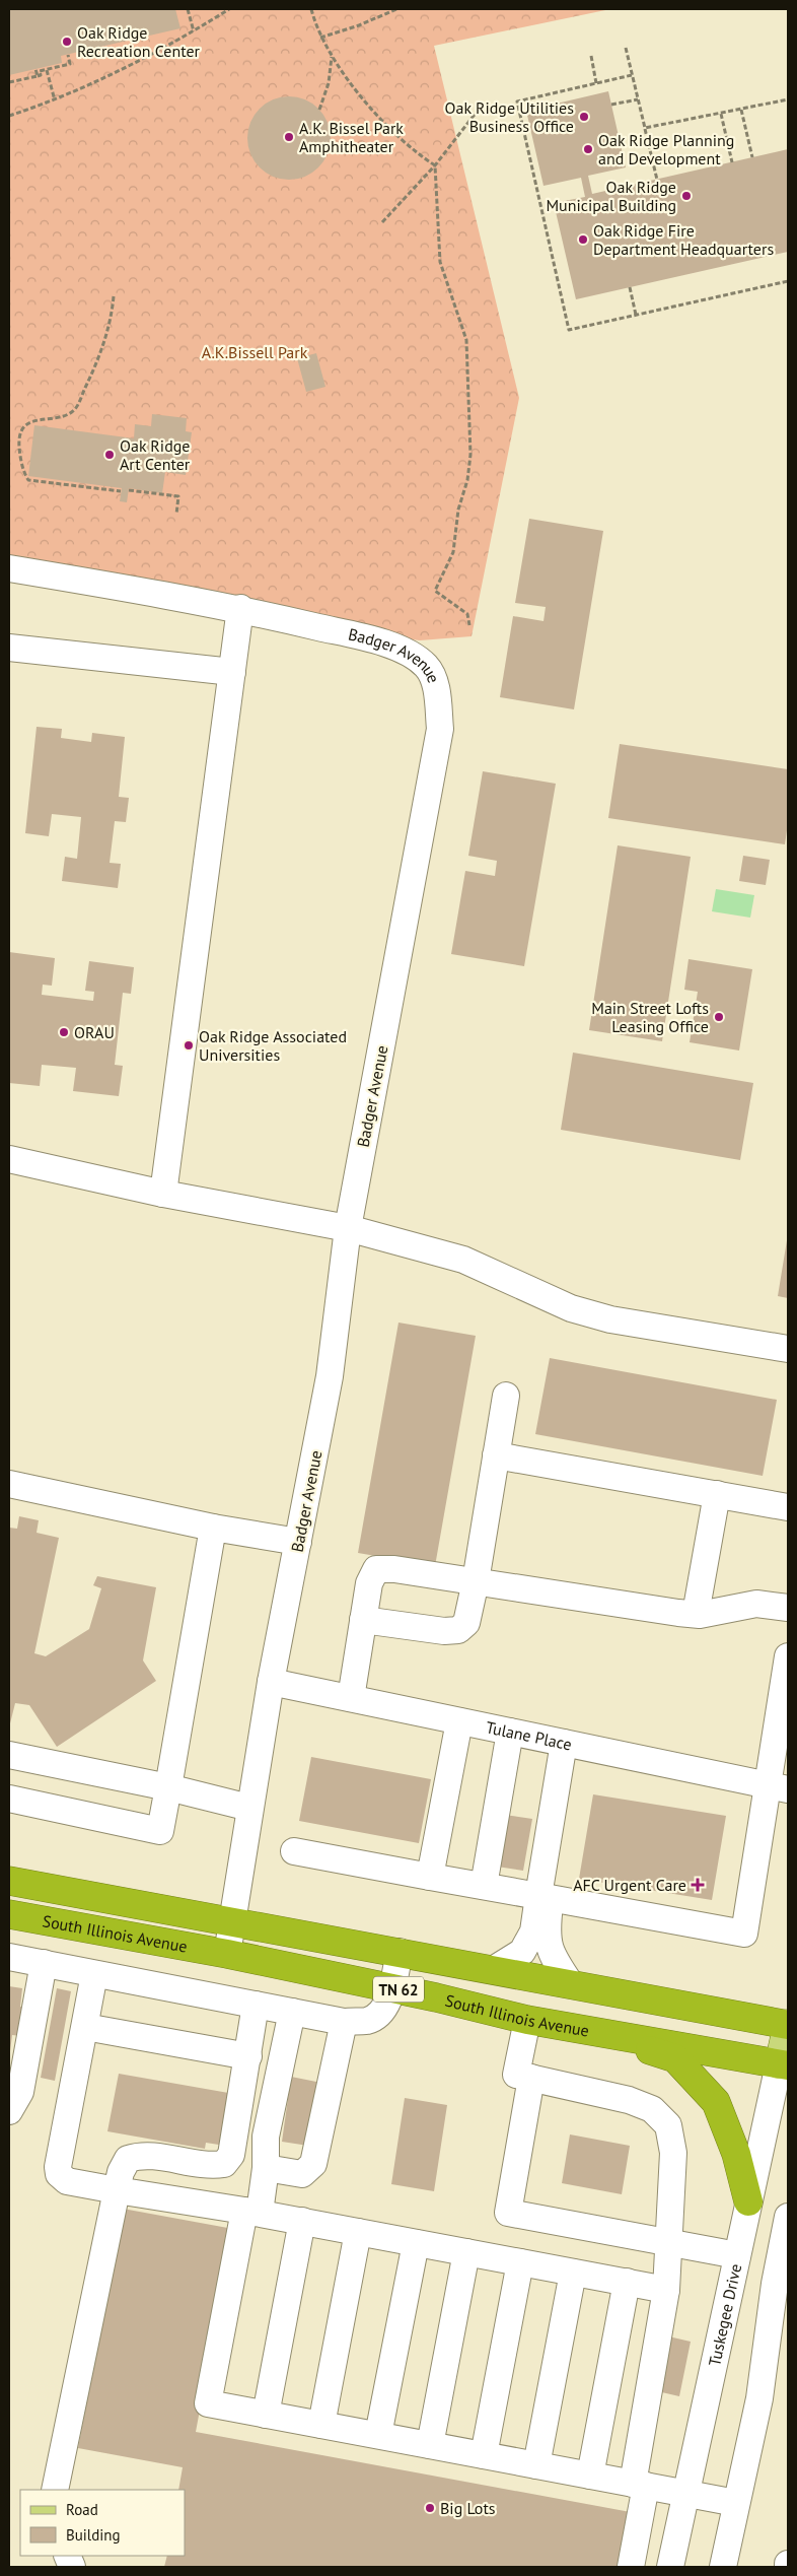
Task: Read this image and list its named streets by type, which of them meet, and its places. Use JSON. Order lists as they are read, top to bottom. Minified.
{"streets":{"highway":["South Illinois Avenue","TN 62"],"street":["Badger Avenue","Tulane Place","Tuskegee Drive"]},"crossings":[["Badger Avenue","Tulane Place"],["Badger Avenue","South Illinois Avenue"],["South Illinois Avenue","Tuskegee Drive"]],"parks":["A.K.Bissell Park"],"places":{"other":["Oak Ridge Recreation Center","Oak Ridge Utilities Business Office","A.K. Bissel Park Amphitheater","Oak Ridge Planning and Development","Oak Ridge Municipal Building","Oak Ridge Fire Department Headquarters","Oak Ridge Art Center","Main Street Lofts Leasing Office","ORAU","Oak Ridge Associated Universities","Big Lots"],"health":["AFC Urgent Care"]},"legend":["Road","Building"]}
